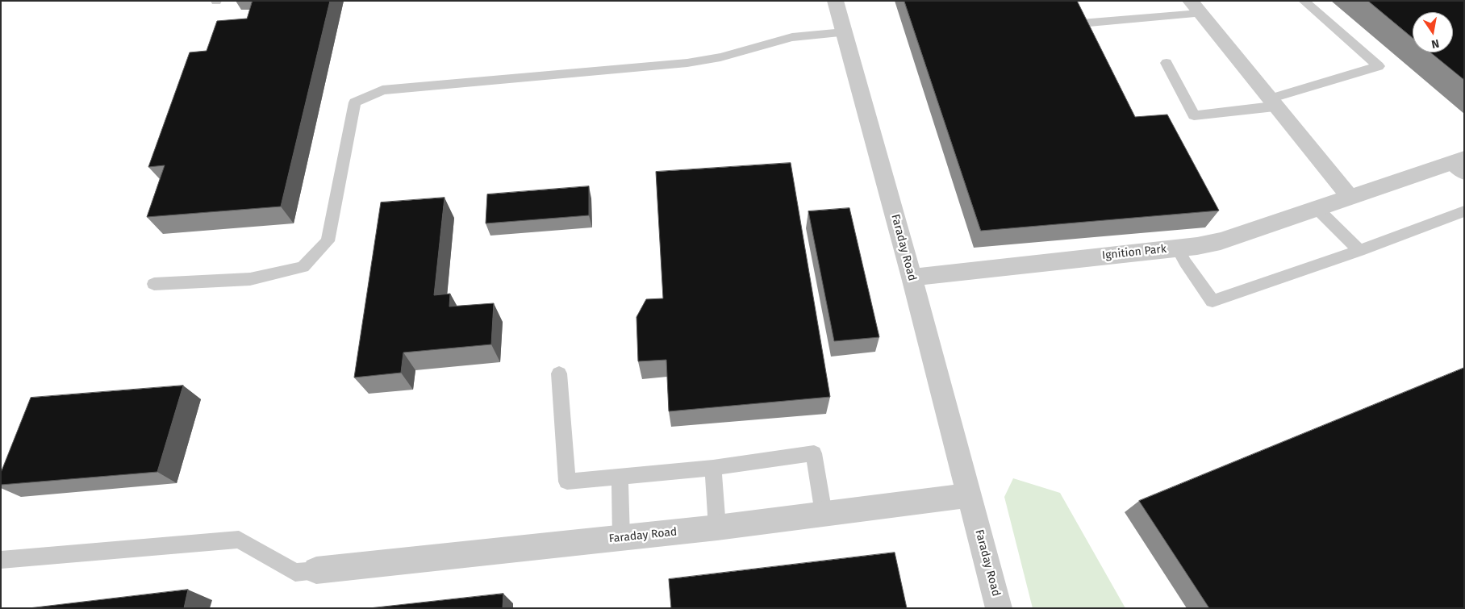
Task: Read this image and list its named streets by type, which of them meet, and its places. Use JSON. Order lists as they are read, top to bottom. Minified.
{"streets":{"street":["Faraday Road","Ignition Park"]},"crossings":[["Faraday Road","Ignition Park"]],"north":"bottom"}
